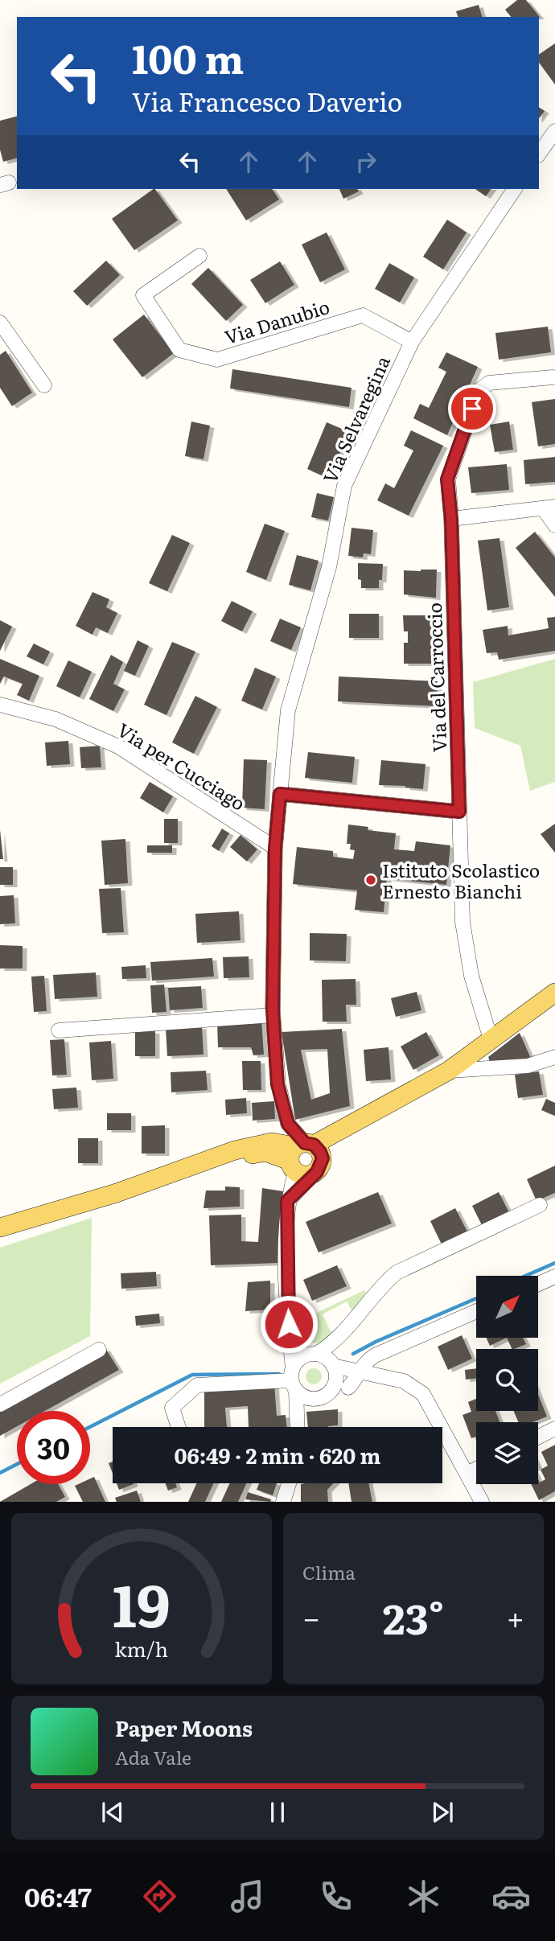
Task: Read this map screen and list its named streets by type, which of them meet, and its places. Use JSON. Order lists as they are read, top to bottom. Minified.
{"streets":{"street":["Via Danubio","Via Selvaregina","Via del Carroccio","Via per Cucciago"]},"crossings":[["Via Danubio","Via Selvaregina"],["Via Selvaregina","Via per Cucciago"]],"places":["Istituto Scolastico Ernesto Bianchi"],"north":"top right","page":{"turn":["100 m","Via Francesco Daverio"],"limit":"30","trip":"06:49 · 2 min · 620 m","tile":"Clima","heat":["−","23°","+"],"song":["Paper Moons","Ada Vale"],"tabs":"06:47","gauge":["19","km/h"]}}
